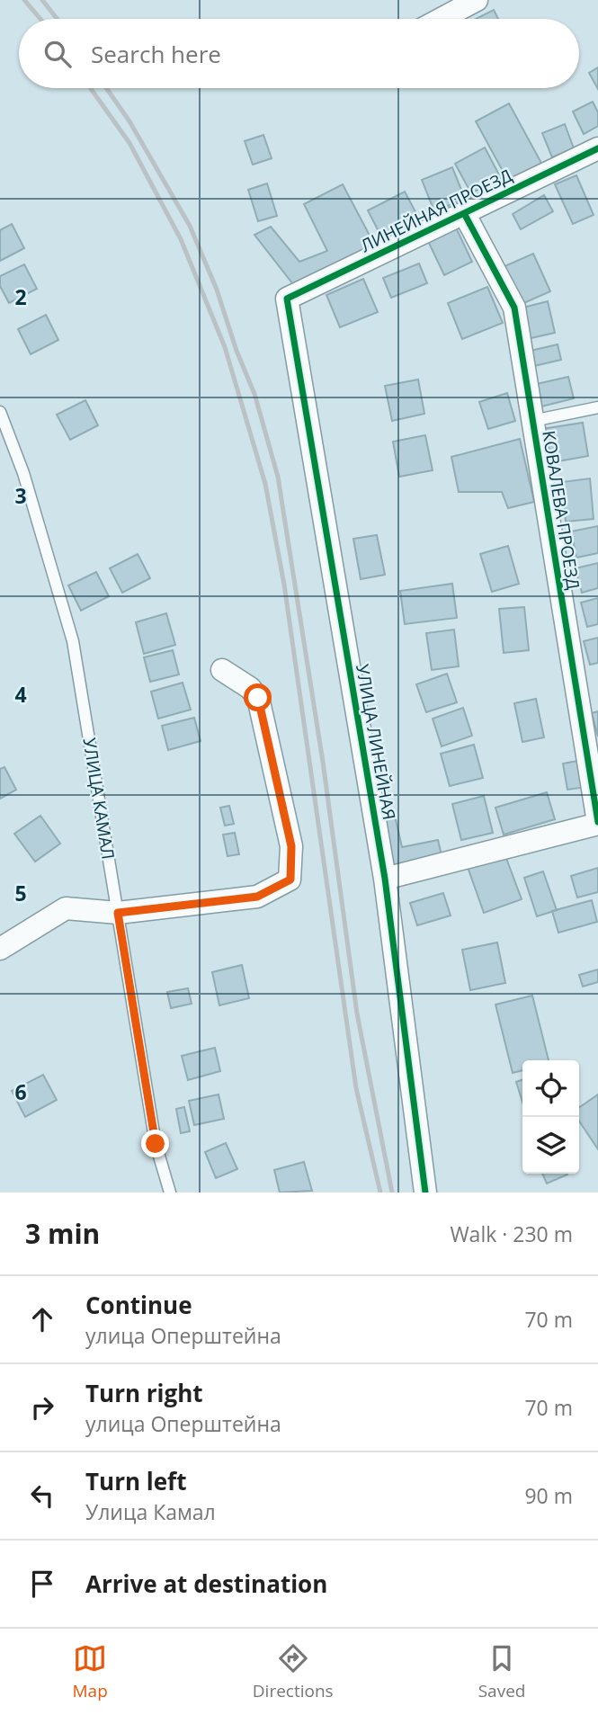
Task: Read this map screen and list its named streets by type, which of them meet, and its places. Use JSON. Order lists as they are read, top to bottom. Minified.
{"streets":{"street":["ЛИНЕЙНАЯ ПРОЕЗД","КОВАЛЕВА ПРОЕЗД","УЛИЦА ЛИНЕЙНАЯ"],"lane":["УЛИЦА КАМАЛ"]},"crossings":[["ЛИНЕЙНАЯ ПРОЕЗД","КОВАЛЕВА ПРОЕЗД"],["ЛИНЕЙНАЯ ПРОЕЗД","УЛИЦА ЛИНЕЙНАЯ"]],"page":{"search":"Search here","heading":["3 min","Walk · 230 m"],"list":[["Continue","улица Оперштейна","70 m"],["Turn right","улица Оперштейна","70 m"],["Turn left","Улица Камал","90 m"],"Arrive at destination"],"nav":["Map","Directions","Saved"]},"grid":{"rows":["2","3","4","5","6"]}}
